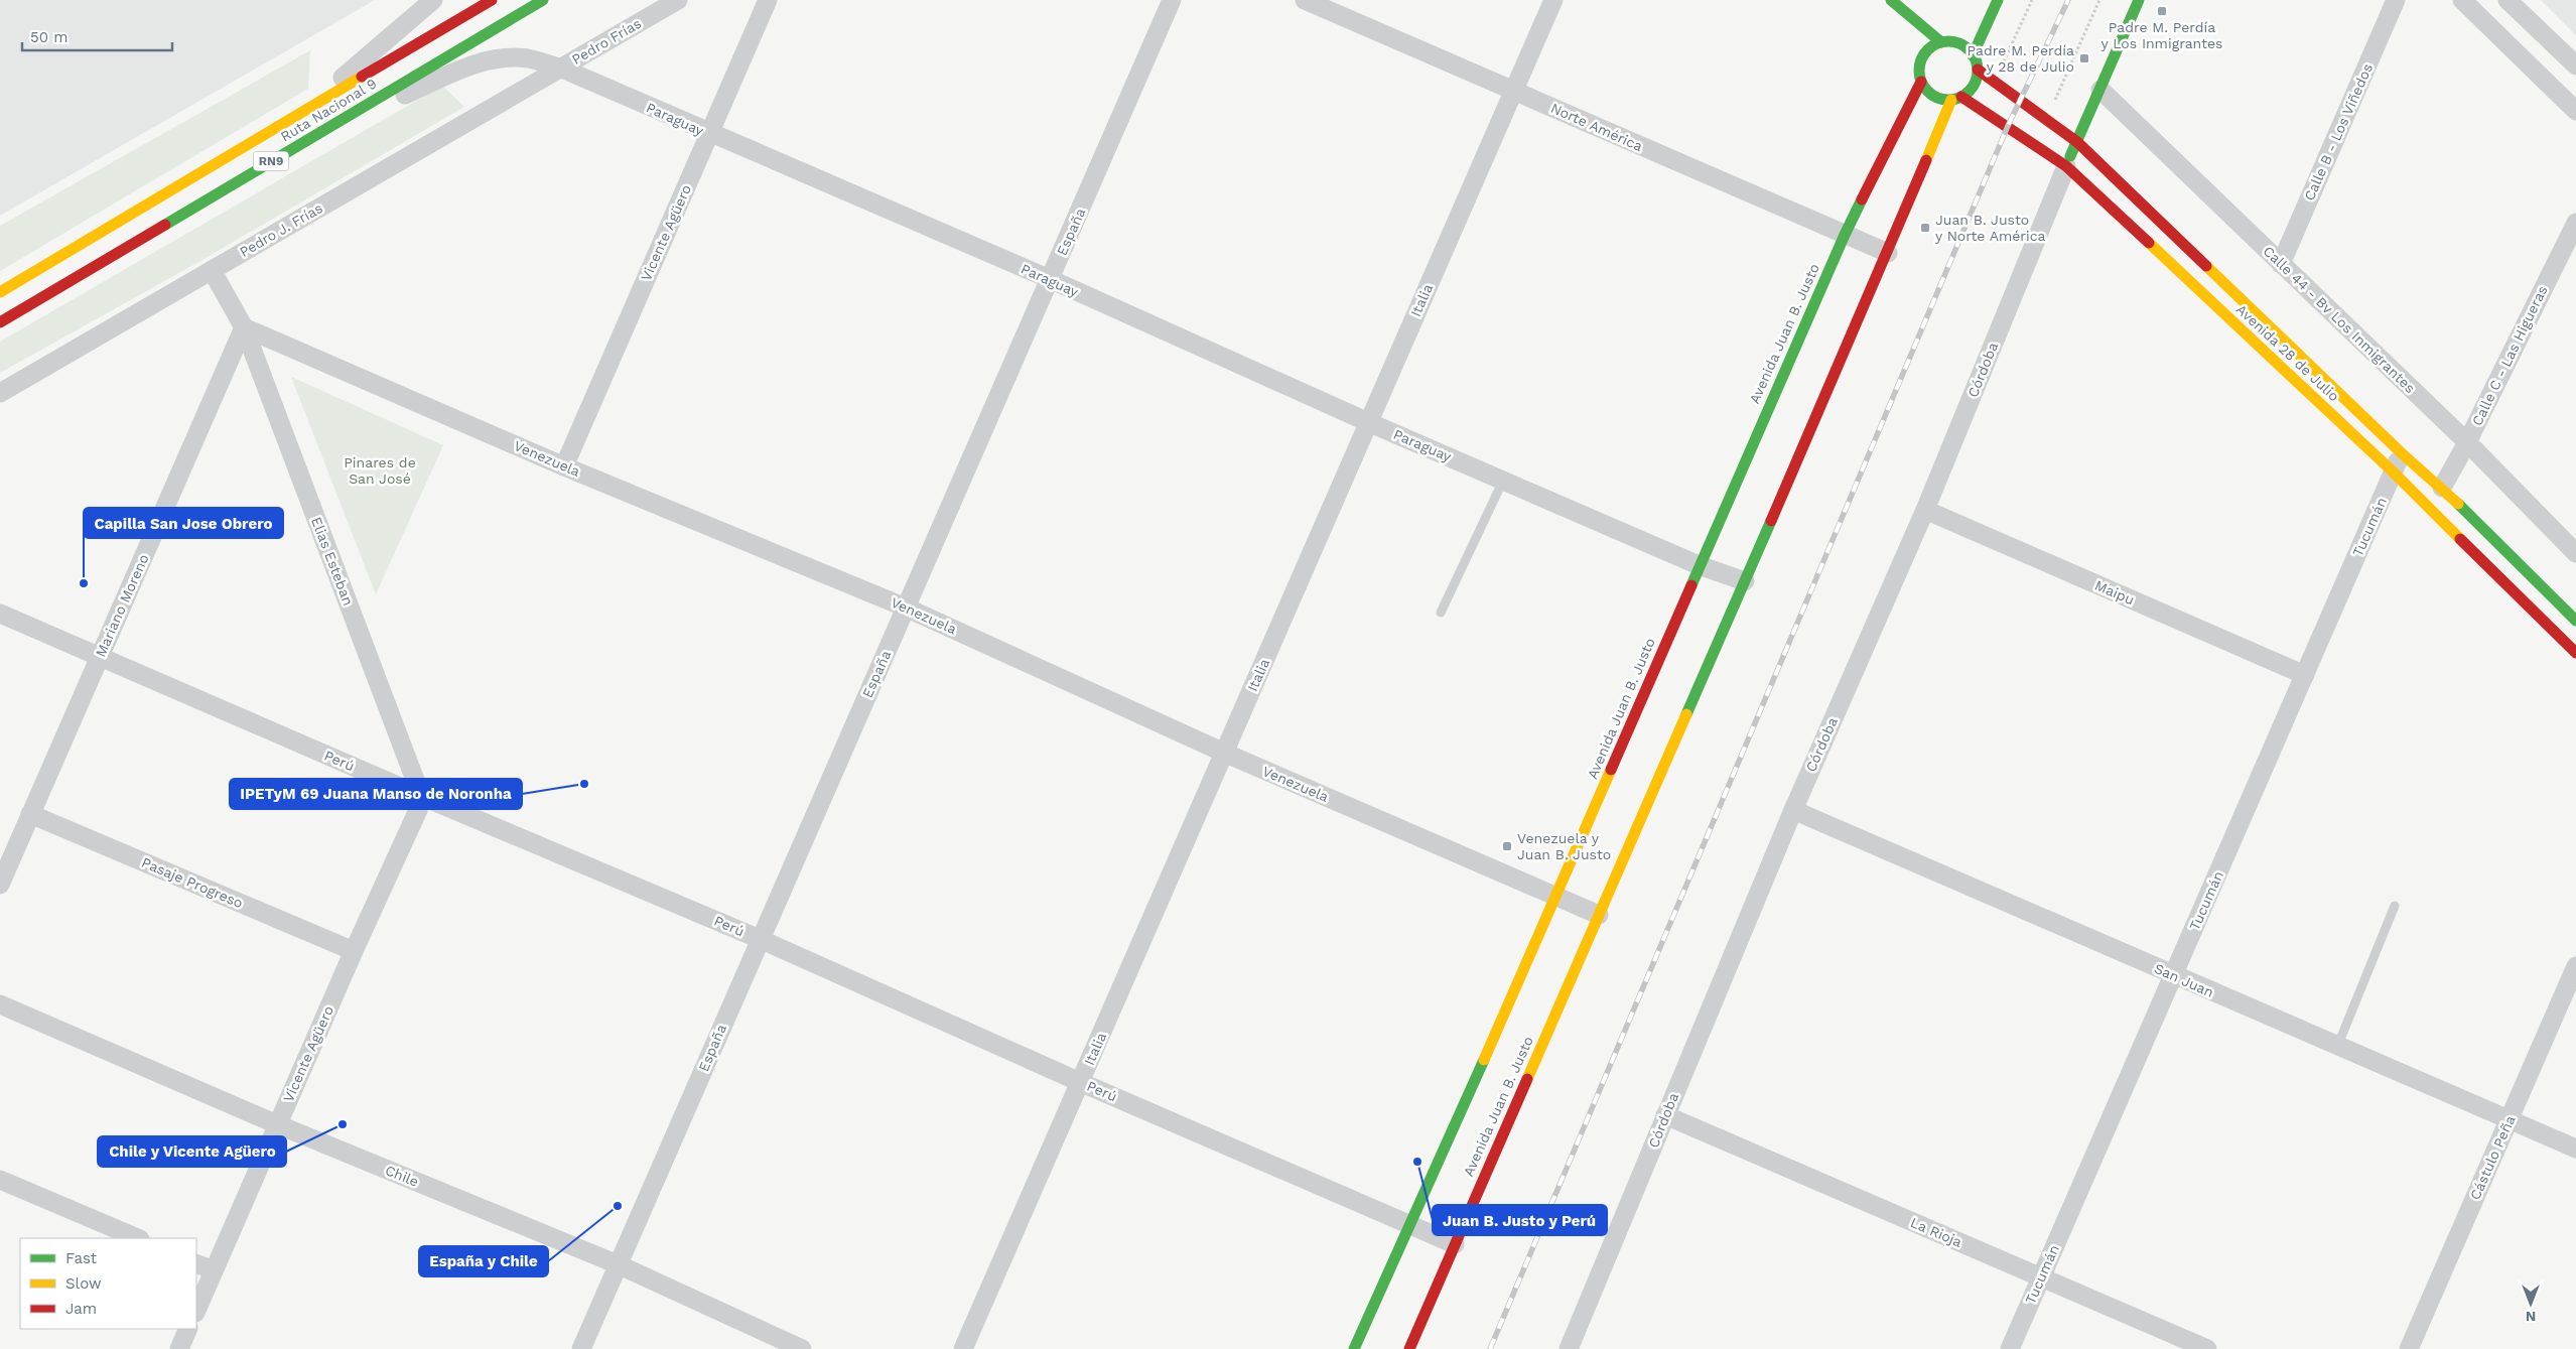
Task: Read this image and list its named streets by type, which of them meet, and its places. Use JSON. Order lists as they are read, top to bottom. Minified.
{"streets":{"main road":["Ruta Nacional 9","RN9","Avenida Juan B. Justo","Avenida 28 de Julio","Córdoba"],"street":["Pedro Frías","Paraguay","Norte América","Calle B - Los Viñedos","Pedro J. Frías","España","Vicente Agüero","Italia","Calle 44 - Bv Los Inmigrantes","Calle C - Las Higueras","Venezuela","Tucumán","Elias Esteban","Maipu","Mariano Moreno","Perú","Pasaje Progreso","San Juan","Cástulo Peña","Chile","La Rioja"]},"crossings":[["Pedro Frías","Paraguay"],["Pedro Frías","Pedro J. Frías"],["Ruta Nacional 9","Paraguay"],["Paraguay","Pedro J. Frías"],["Paraguay","España"],["Paraguay","Vicente Agüero"],["Paraguay","Italia"],["Paraguay","Avenida Juan B. Justo"],["Norte América","Italia"],["Norte América","Avenida Juan B. Justo"],["Calle B - Los Viñedos","Calle 44 - Bv Los Inmigrantes"],["Pedro J. Frías","Elias Esteban"],["España","Venezuela"],["España","Perú"],["España","Chile"],["Vicente Agüero","Venezuela"],["Vicente Agüero","Elias Esteban"],["Vicente Agüero","Perú"],["Vicente Agüero","Pasaje Progreso"],["Vicente Agüero","Chile"],["Italia","Venezuela"],["Italia","Perú"],["Calle 44 - Bv Los Inmigrantes","Calle C - Las Higueras"],["Calle 44 - Bv Los Inmigrantes","Córdoba"],["Avenida Juan B. Justo","Avenida 28 de Julio"],["Avenida Juan B. Justo","Venezuela"],["Avenida Juan B. Justo","Perú"],["Avenida 28 de Julio","Calle C - Las Higueras"],["Avenida 28 de Julio","Córdoba"],["Avenida 28 de Julio","Tucumán"],["Córdoba","Maipu"],["Córdoba","San Juan"],["Córdoba","La Rioja"],["Venezuela","Elias Esteban"],["Venezuela","Mariano Moreno"],["Tucumán","Maipu"],["Tucumán","San Juan"],["Tucumán","La Rioja"],["Elias Esteban","Mariano Moreno"],["Elias Esteban","Perú"],["Mariano Moreno","Perú"],["Mariano Moreno","Pasaje Progreso"],["San Juan","Cástulo Peña"]],"parks":["Pinares de San José"],"places":{"transit":["Padre M. Perdía y Los Inmigrantes","Padre M. Perdía y 28 de Julio","Juan B. Justo y Norte América","Venezuela y Juan B. Justo"],"other":["Capilla San Jose Obrero","IPETyM 69 Juana Manso de Noronha","Chile y Vicente Agüero","Juan B. Justo y Perú","España y Chile"]},"legend":["Fast","Slow","Jam"],"scale_bar":"50 m","north":"bottom"}
